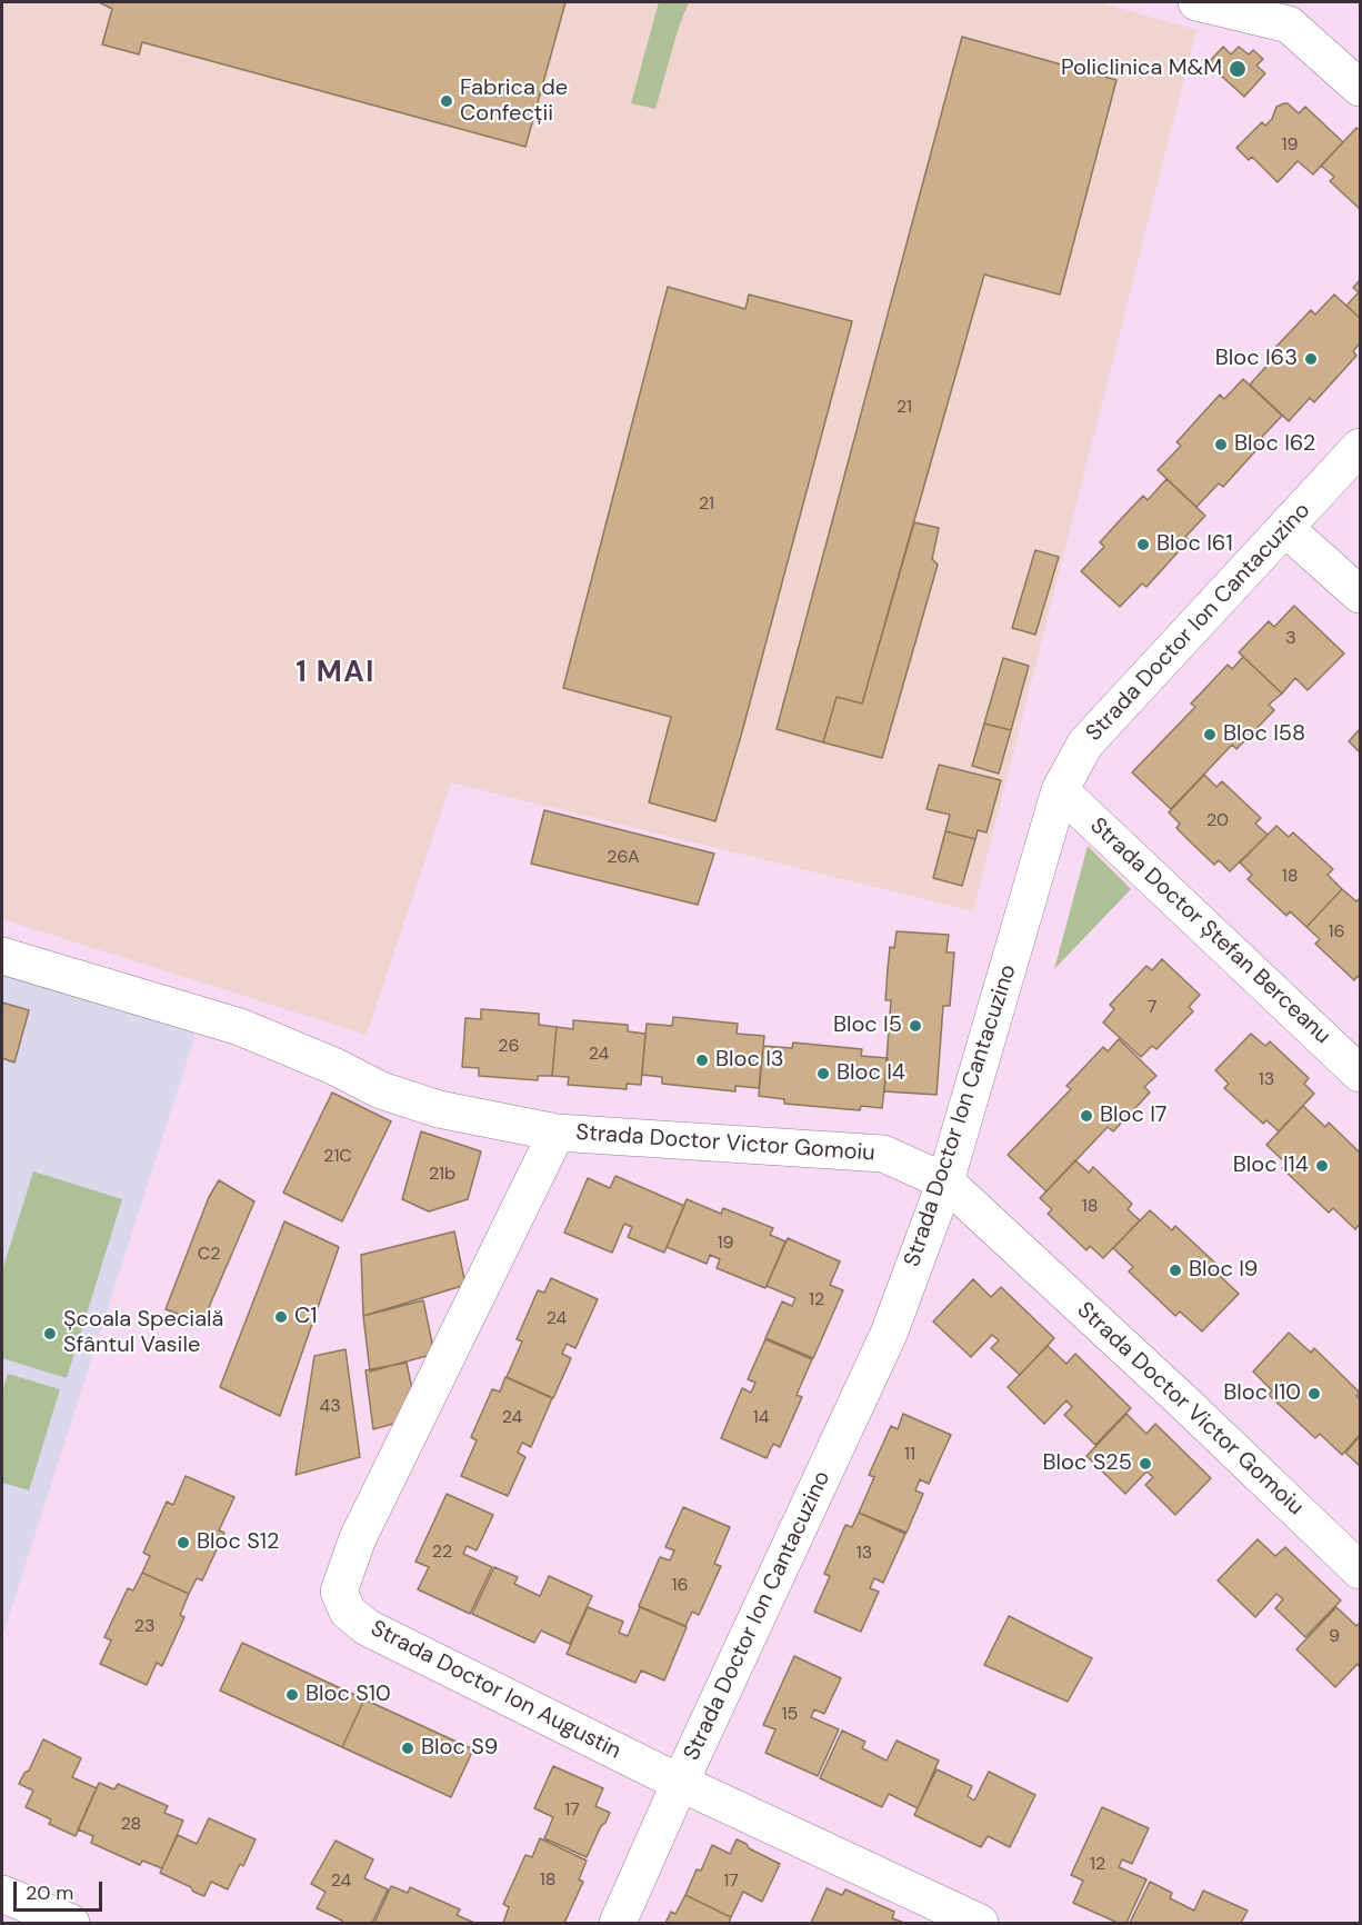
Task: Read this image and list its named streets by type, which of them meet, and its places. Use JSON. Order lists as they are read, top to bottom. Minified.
{"streets":{"street":["Strada Doctor Ion Cantacuzino","Strada Doctor Ștefan Berceanu","Strada Doctor Victor Gomoiu","Strada Doctor Ion Augustin"]},"crossings":[["Strada Doctor Ion Cantacuzino","Strada Doctor Ștefan Berceanu"],["Strada Doctor Ion Cantacuzino","Strada Doctor Victor Gomoiu"],["Strada Doctor Ion Cantacuzino","Strada Doctor Ion Augustin"],["Strada Doctor Victor Gomoiu","Strada Doctor Ion Augustin"]],"districts":["1 MAI"],"places":["Policlinica M&M","Fabrica de Confecții","Bloc I63","Bloc I62","Bloc I61","Bloc I58","Bloc I5","Bloc I3","Bloc I4","Bloc I7","Bloc I14","Bloc I9","C1","Școala Specială Sfântul Vasile","Bloc I10","Bloc S25","Bloc S12","Bloc S10","Bloc S9"],"house_numbers":["19","21","21","3","20","26A","18","16","7","26","24","13","21C","21b","18","19","C2","12","24","43","24","14","11","22","13","16","23","9","15","17","28","12","18","24","17"],"scale_bar":"20 m"}
